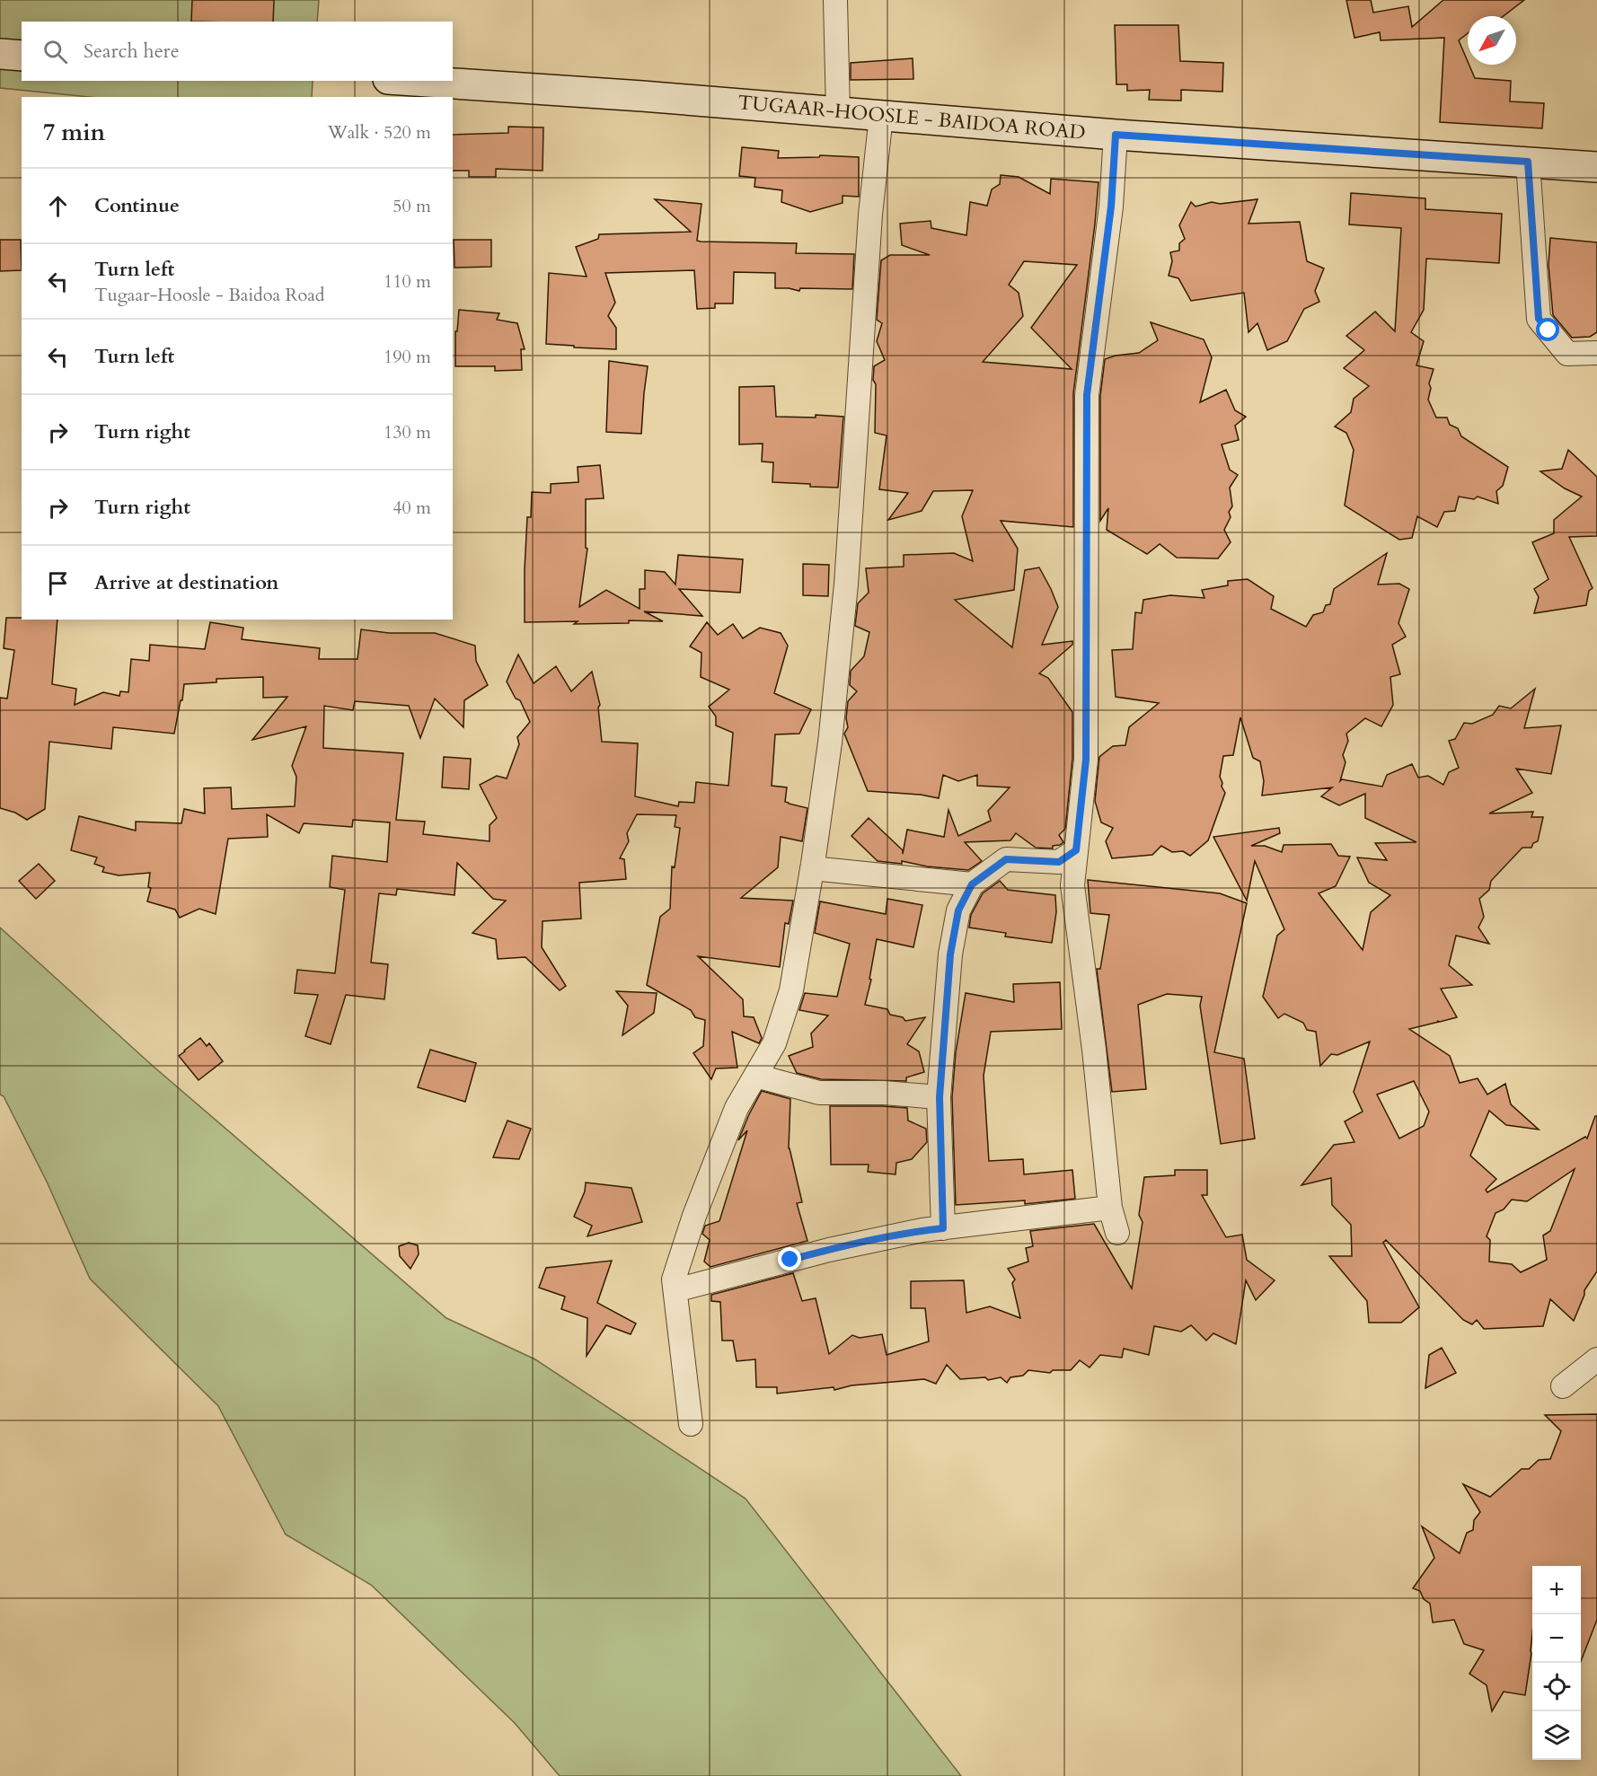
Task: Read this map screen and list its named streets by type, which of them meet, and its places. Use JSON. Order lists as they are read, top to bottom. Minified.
{"streets":{"main road":["TUGAAR-HOOSLE - BAIDOA ROAD"]},"north":"bottom left","page":{"search":"Search here","heading":["7 min","Walk · 520 m"],"list":[["Continue","50 m"],["Turn left","Tugaar-Hoosle - Baidoa Road","110 m"],["Turn left","190 m"],["Turn right","130 m"],["Turn right","40 m"],"Arrive at destination"],"map_buttons":["+","−"]}}
